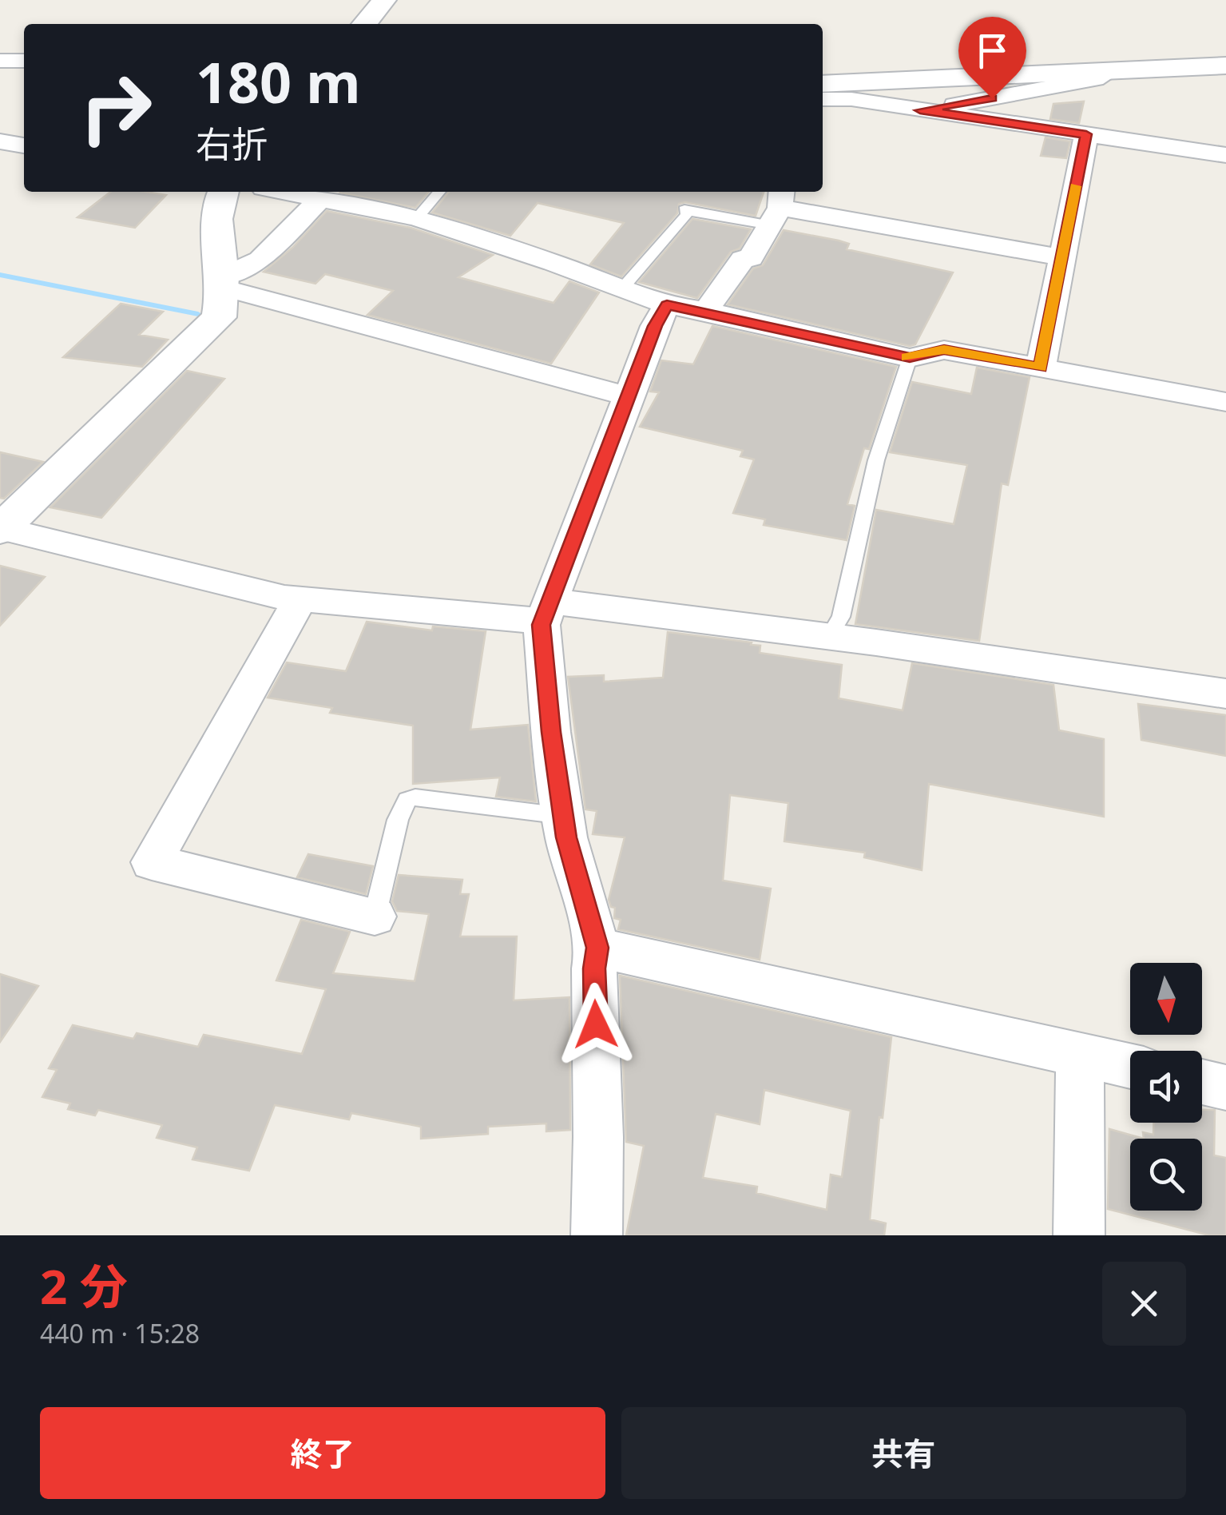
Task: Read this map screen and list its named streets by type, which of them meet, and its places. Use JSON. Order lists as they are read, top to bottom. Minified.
{"north":"bottom","page":{"turn":["180 m","右折"],"heading":["2 分","440 m · 15:28"],"buttons":["終了","共有"]}}
